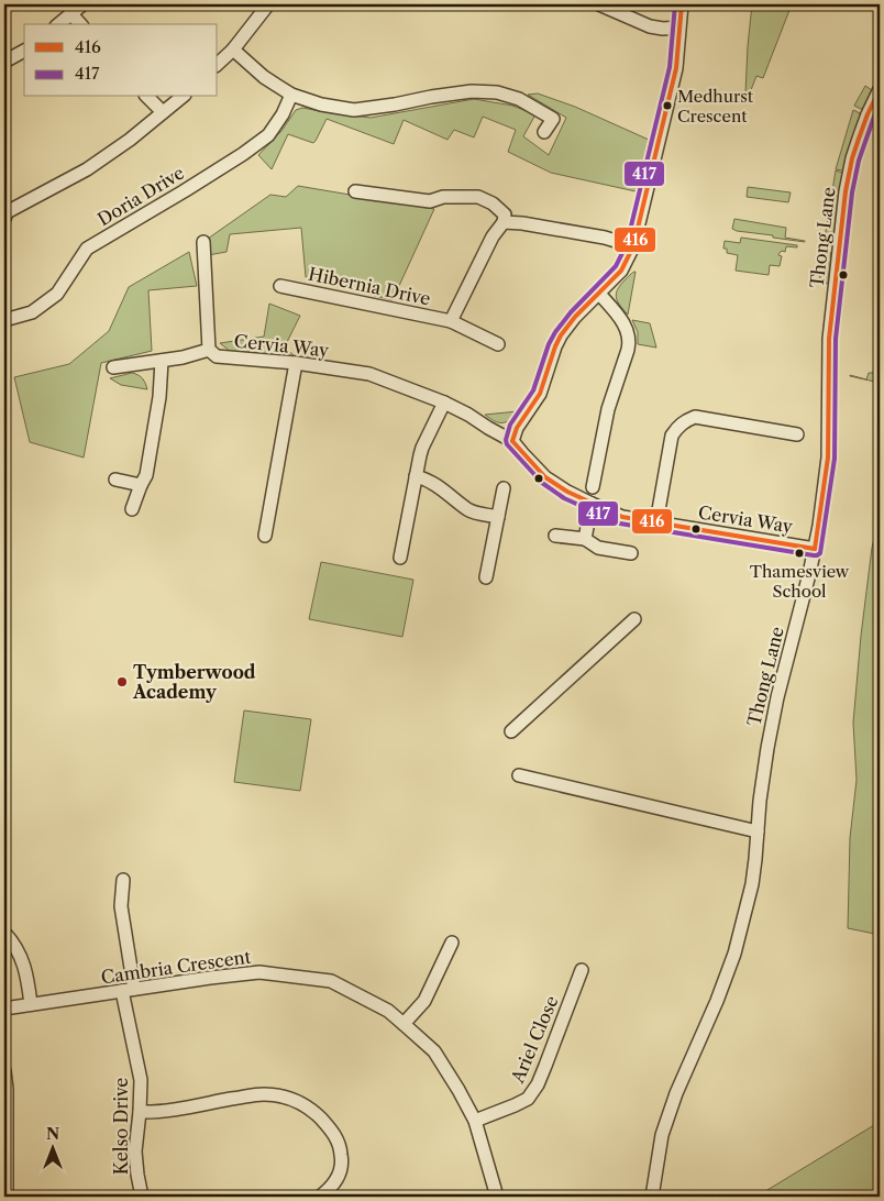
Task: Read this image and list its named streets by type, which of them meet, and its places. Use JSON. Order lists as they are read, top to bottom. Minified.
{"streets":{"street":["Doria Drive","Thong Lane","Hibernia Drive","Cervia Way","Cambria Crescent","Ariel Close","Kelso Drive"]},"crossings":[["Thong Lane","Cervia Way"],["Cambria Crescent","Ariel Close"],["Cambria Crescent","Kelso Drive"]],"places":["Medhurst Crescent","Thamesview School","Tymberwood Academy"],"lines":["transit line 416","transit line 417"],"legend":["416","417"],"north":"top"}
